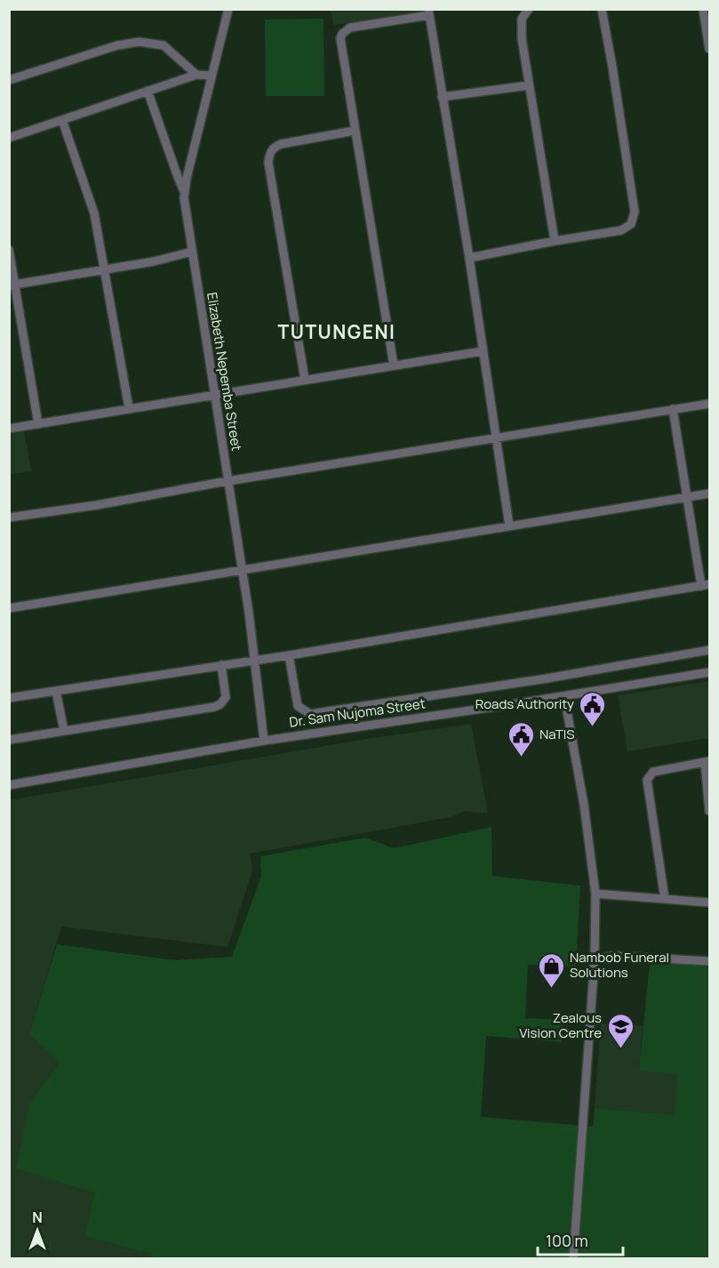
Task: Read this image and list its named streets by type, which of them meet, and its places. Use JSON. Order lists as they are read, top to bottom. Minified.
{"streets":{"street":["Elizabeth Nepemba Street","Dr. Sam Nujoma Street"]},"crossings":[["Elizabeth Nepemba Street","Dr. Sam Nujoma Street"]],"districts":["TUTUNGENI"],"places":{"public building":["Roads Authority","NaTIS"],"shop":["Nambob Funeral Solutions"],"school or university":["Zealous Vision Centre"]},"scale_bar":"100 m","north":"top"}
